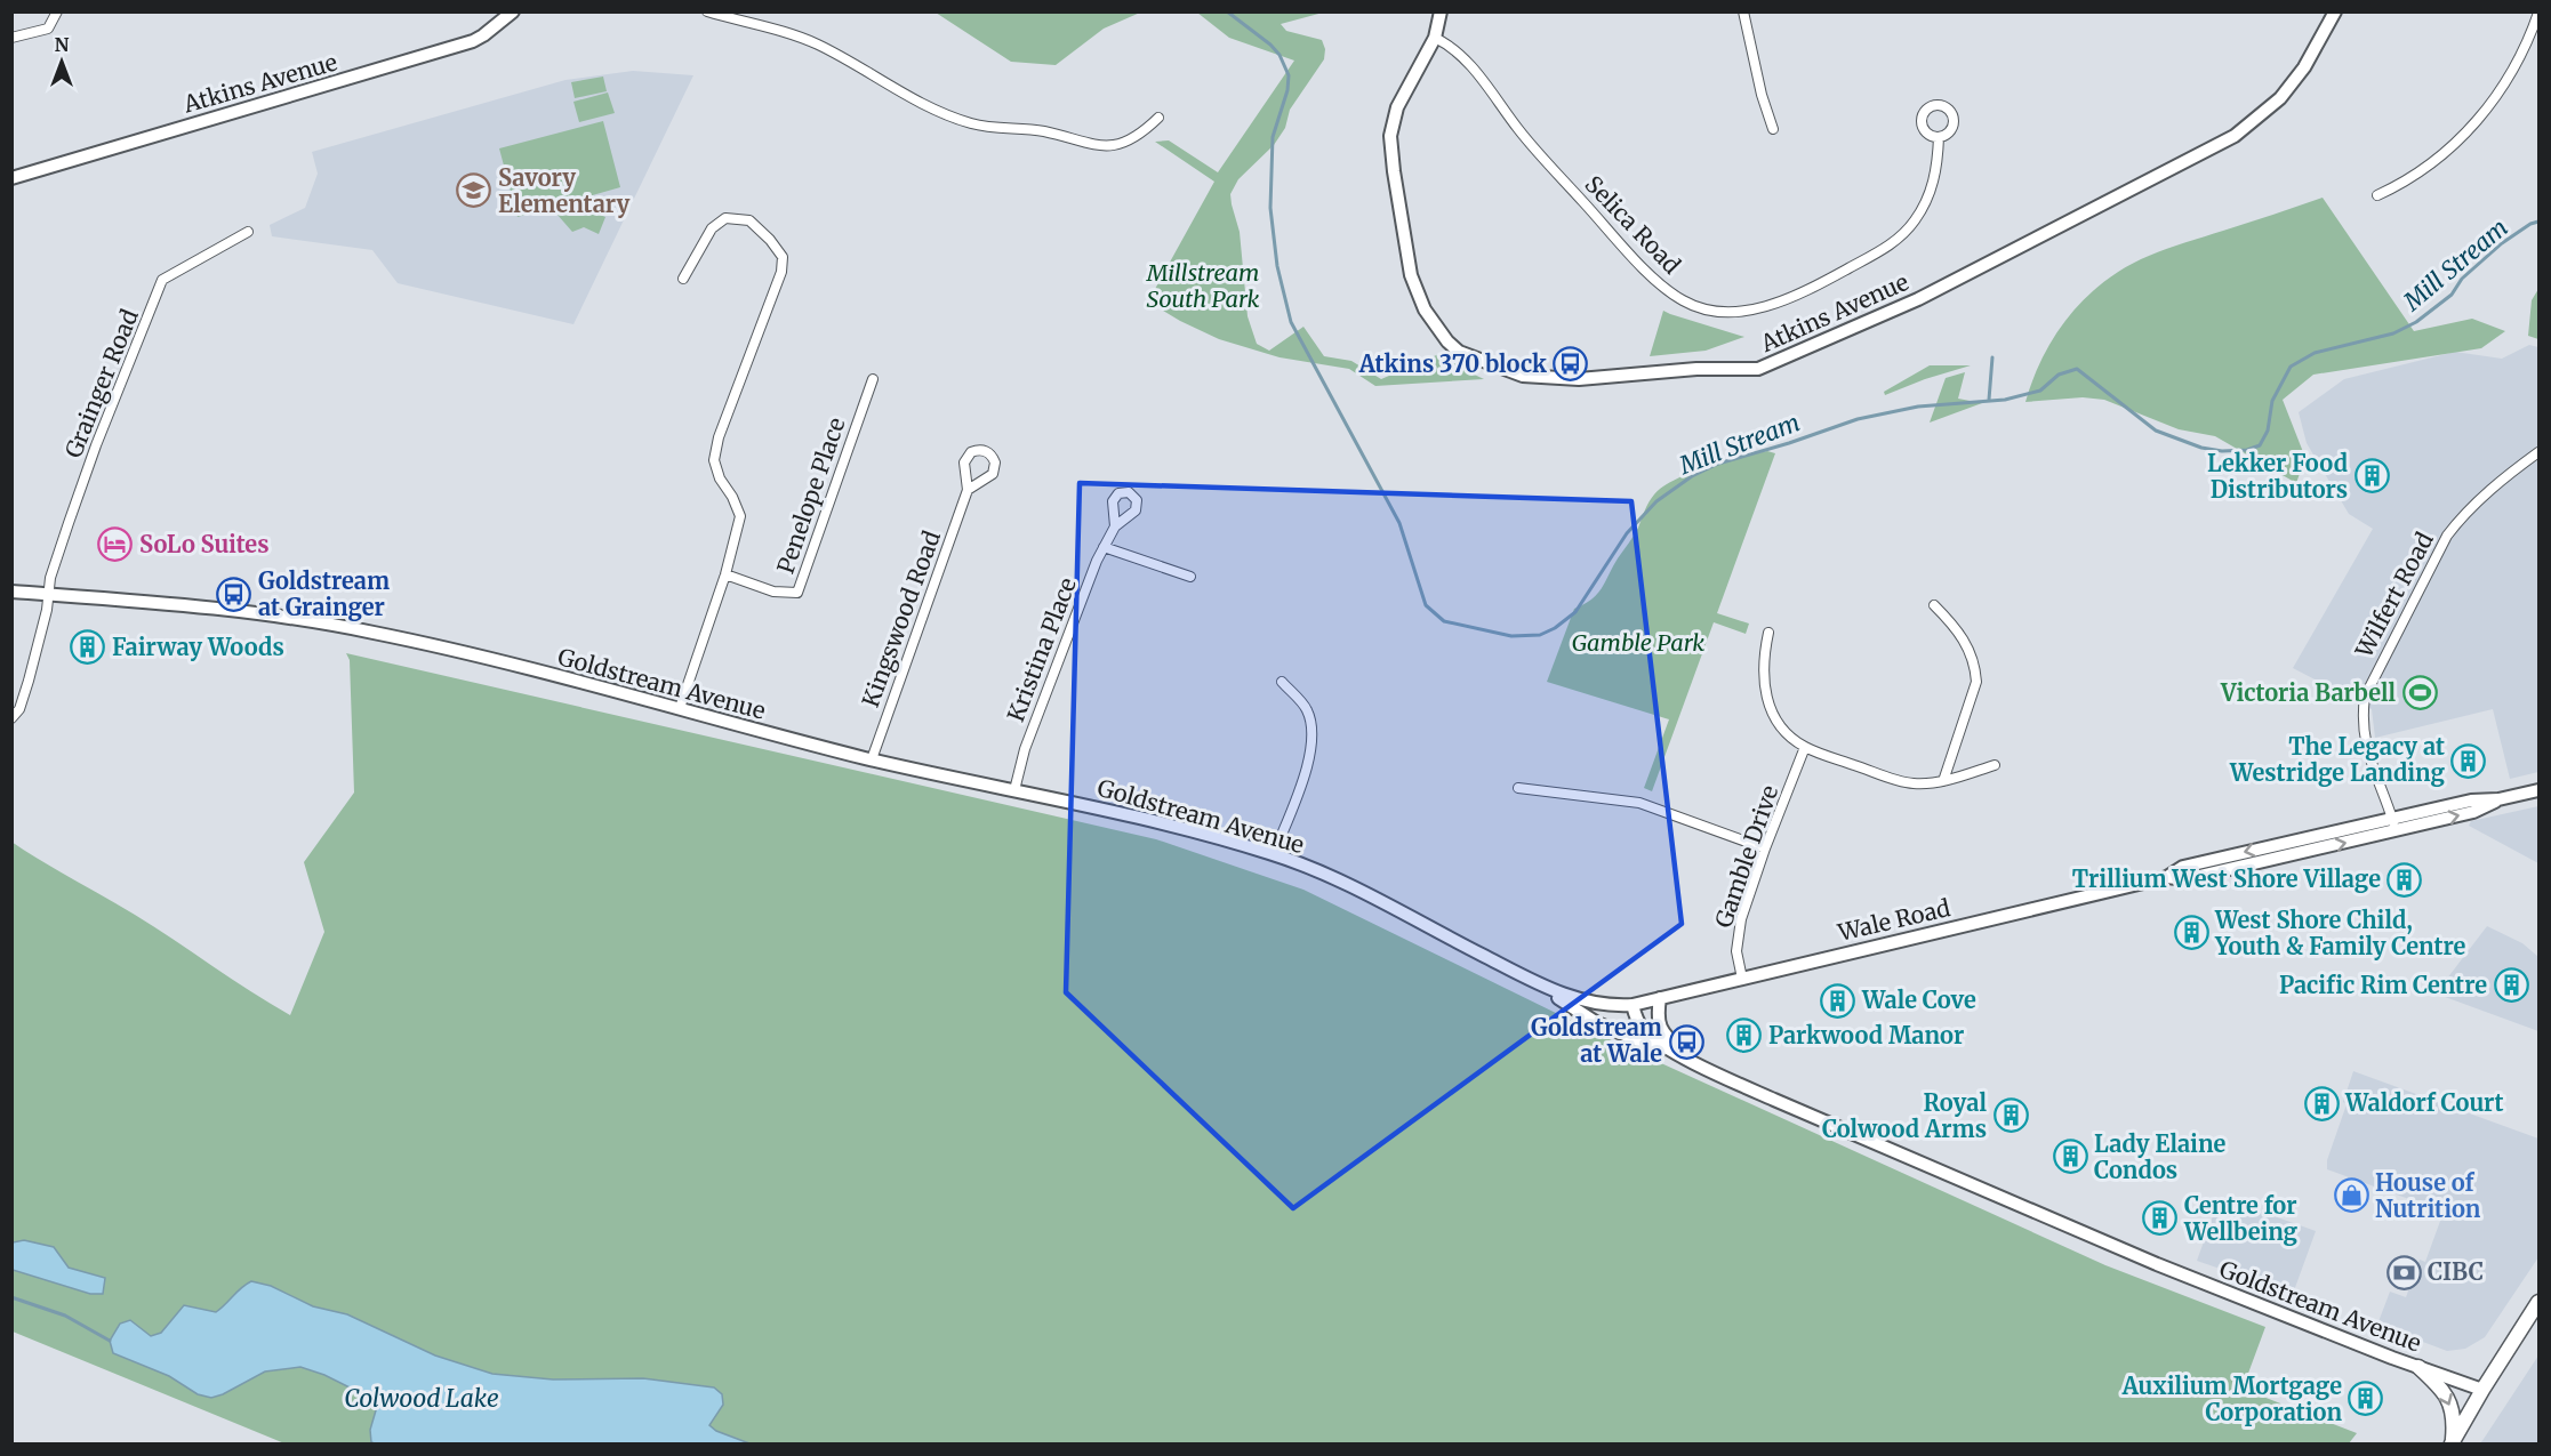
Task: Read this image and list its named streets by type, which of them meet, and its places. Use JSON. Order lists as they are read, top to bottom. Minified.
{"streets":{"main road":["Atkins Avenue","Goldstream Avenue","Wale Road"],"street":["Selica Road","Grainger Road","Penelope Place","Wilfert Road","Kingswood Road","Kristina Place","Gamble Drive"]},"crossings":[["Atkins Avenue","Selica Road"],["Grainger Road","Goldstream Avenue"],["Wilfert Road","Wale Road"],["Kingswood Road","Goldstream Avenue"],["Kristina Place","Goldstream Avenue"],["Goldstream Avenue","Wale Road"],["Gamble Drive","Wale Road"]],"water":["Mill Stream","Colwood Lake"],"parks":["Millstream South Park","Gamble Park"],"places":{"school or university":["Savory Elementary"],"bus stop":["Atkins 370 block","Goldstream at Grainger","Goldstream at Wale"],"building":["Lekker Food Distributors","Fairway Woods","The Legacy at Westridge Landing","Trillium West Shore Village","West Shore Child, Youth & Family Centre","Pacific Rim Centre","Wale Cove","Parkwood Manor","Waldorf Court","Royal Colwood Arms","Lady Elaine Condos","Centre for Wellbeing","Auxilium Mortgage Corporation"],"hotel":["SoLo Suites"],"sports":["Victoria Barbell"],"shop":["House of Nutrition"],"bank":["CIBC"]},"north":"top"}
